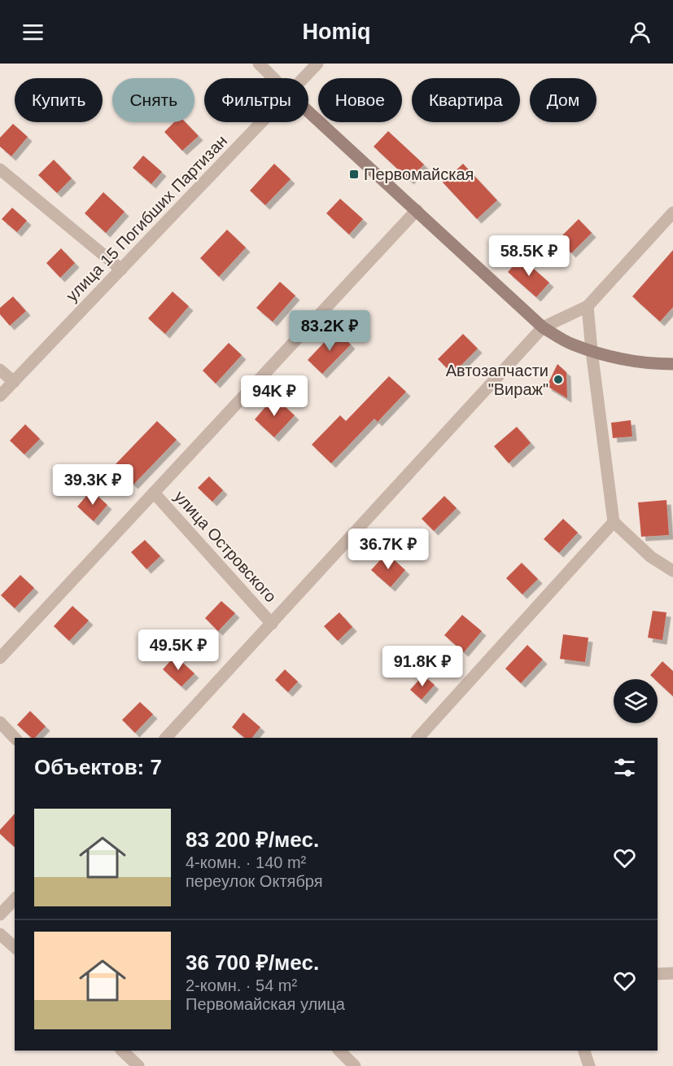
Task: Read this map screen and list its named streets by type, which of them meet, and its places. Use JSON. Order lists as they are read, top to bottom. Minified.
{"streets":{"street":["улица 15 Погибших Партизан","улица Островского"]},"places":{"transit":["Первомайская"],"other":["Автозапчасти \"Вираж\""]},"page":{"header":"Homiq","chip":["Купить","Снять","Фильтры","Новое","Квартира","Дом"],"price":["58.5K ₽","83.2K ₽","94K ₽","39.3K ₽","36.7K ₽","49.5K ₽","91.8K ₽"],"heading":"Объектов: 7","list":[{"name":"83 200 ₽/мес.","note":"4-комн. · 140 m² · переулок Октября"},{"name":"36 700 ₽/мес.","note":"2-комн. · 54 m² · Первомайская улица"}]}}
